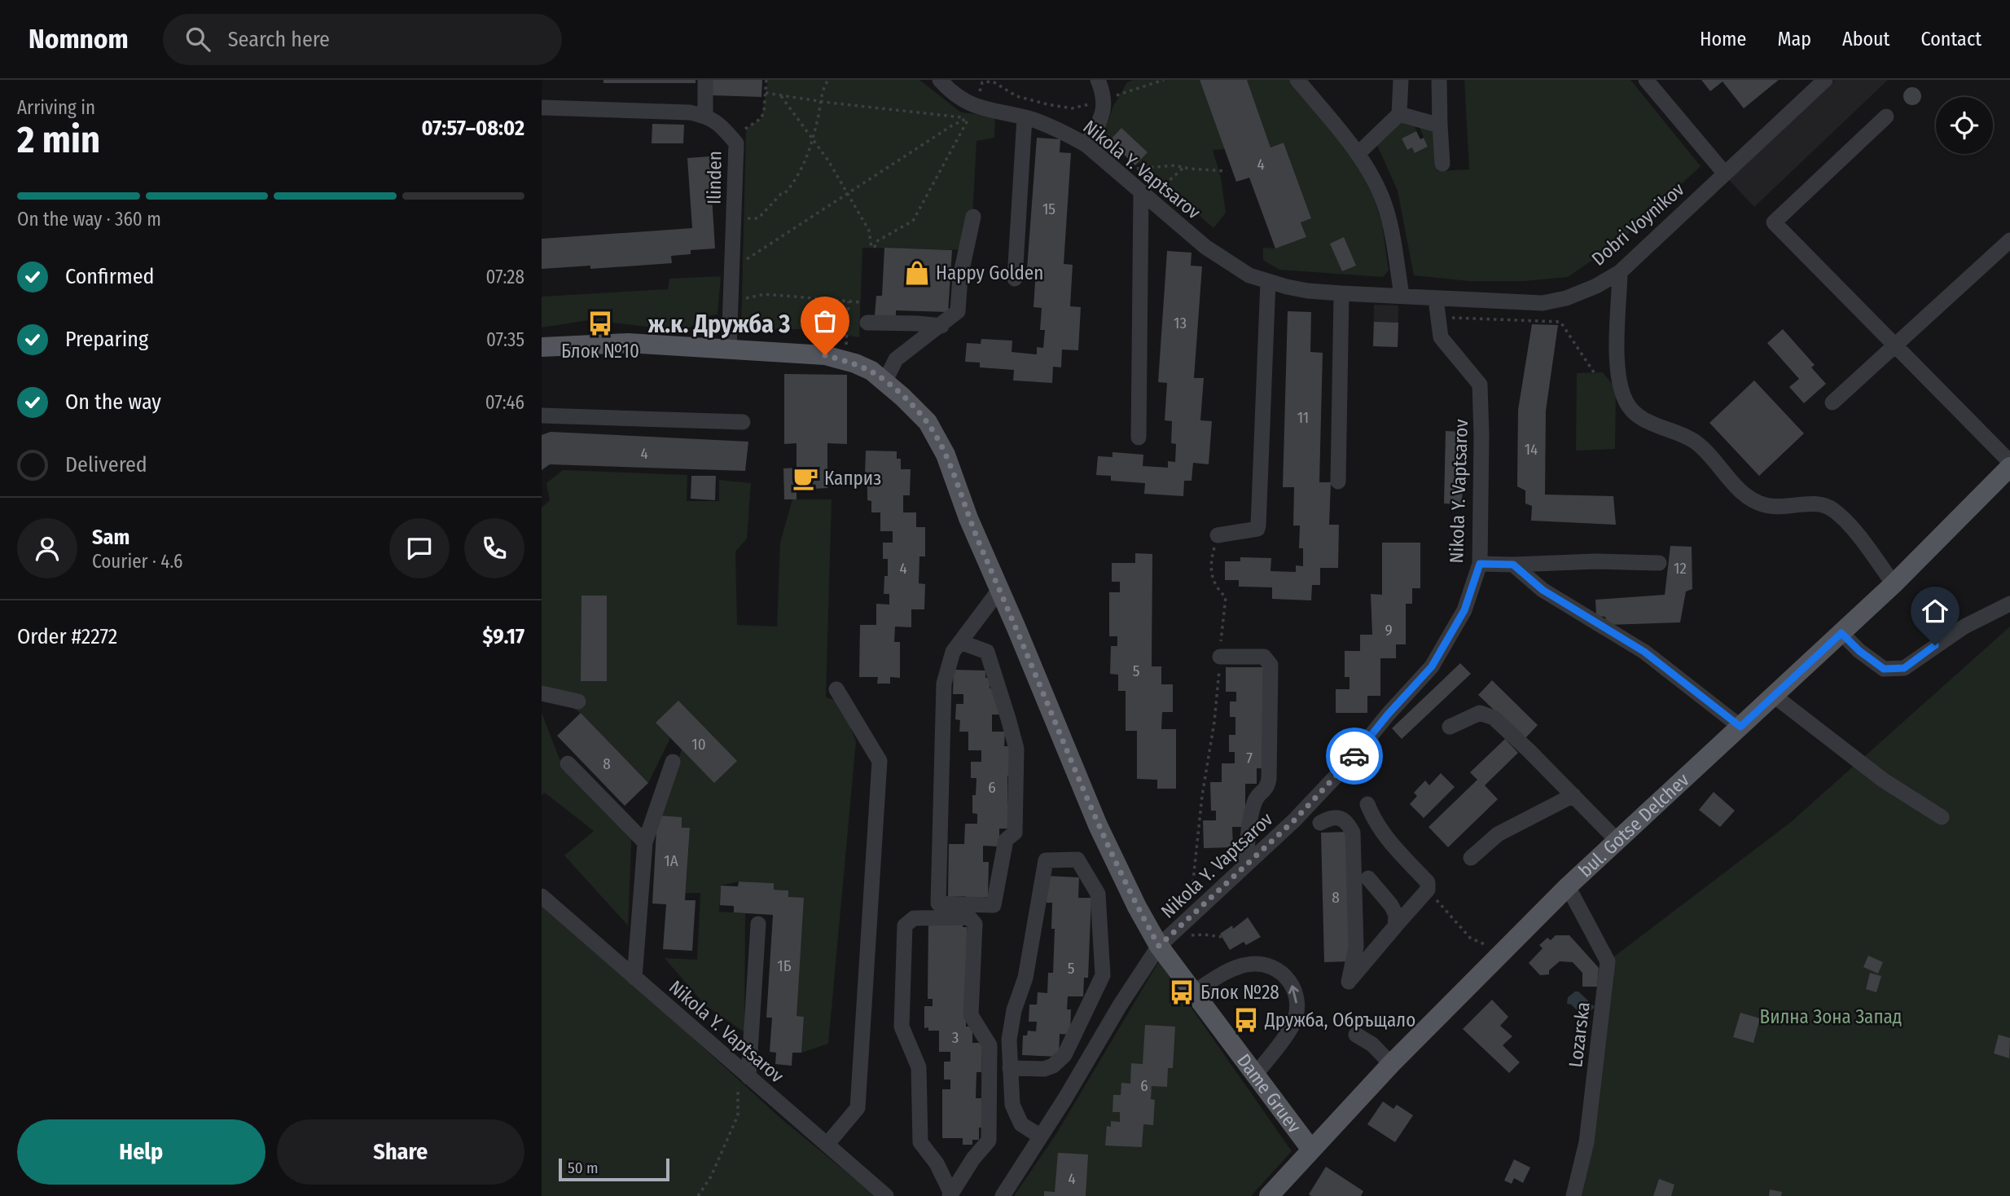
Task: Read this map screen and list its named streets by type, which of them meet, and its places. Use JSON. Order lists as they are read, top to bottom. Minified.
{"streets":{"main road":["bul. Gotse Delchev","Dame Gruev"],"street":["Nikola Y. Vaptsarov","Ilinden","Dobri Voynikov","Lozarska"]},"crossings":[["Nikola Y. Vaptsarov","Dobri Voynikov"],["Nikola Y. Vaptsarov","Dame Gruev"],["Ilinden","Dame Gruev"],["bul. Gotse Delchev","Lozarska"],["bul. Gotse Delchev","Dame Gruev"]],"districts":["ж.к. Дружба 3"],"parks":["Вилна Зона Запад"],"places":{"shop":["Happy Golden"],"bus stop":["Блок №10","Блок №28","Дружба, Обръщало"],"cafe":["Каприз"]},"house_numbers":["4","15","13","11","14","4","4","12","9","5","10","7","8","6","1А","8","1Б","5","3","6","4"],"scale_bar":"50 m","page":{"header":"Nomnom","search":"Search here","nav":["Home","Map","About","Contact"],"heading":["2 min","Arriving in","07:57–08:02"],"panel":["Sam","Courier · 4.6","Order #2272","$9.17"],"bar":"On the way · 360 m","list":[["Confirmed","07:28"],["Preparing","07:35"],["On the way","07:46"],"Delivered"],"buttons":["Help","Share"],"scale":"50 m"}}
